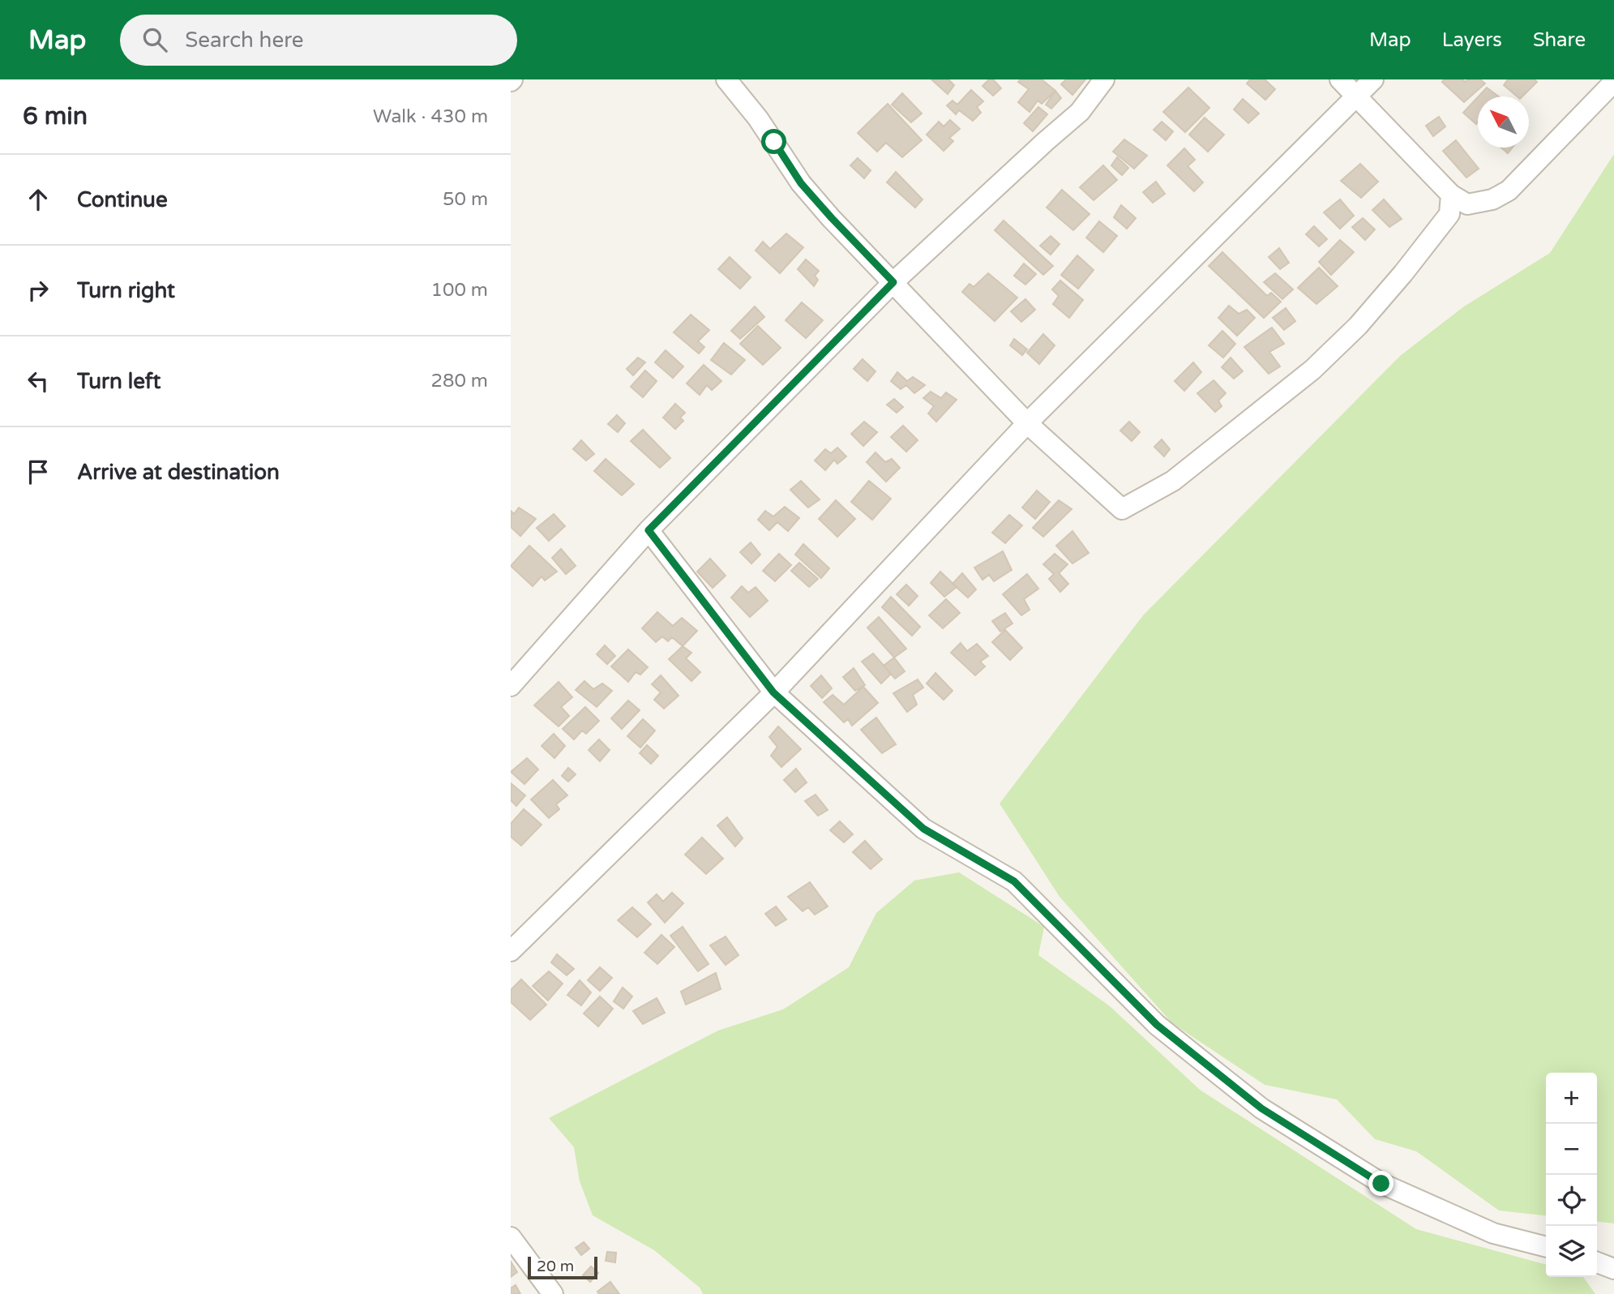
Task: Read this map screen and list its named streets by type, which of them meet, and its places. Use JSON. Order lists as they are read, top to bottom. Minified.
{"scale_bar":"20 m","north":"top left","page":{"header":"Map","search":"Search here","nav":["Map","Layers","Share"],"heading":["6 min","Walk · 430 m"],"list":[["Continue","50 m"],["Turn right","100 m"],["Turn left","280 m"],"Arrive at destination"],"map_buttons":["+","−"],"scale":"20 m"}}
